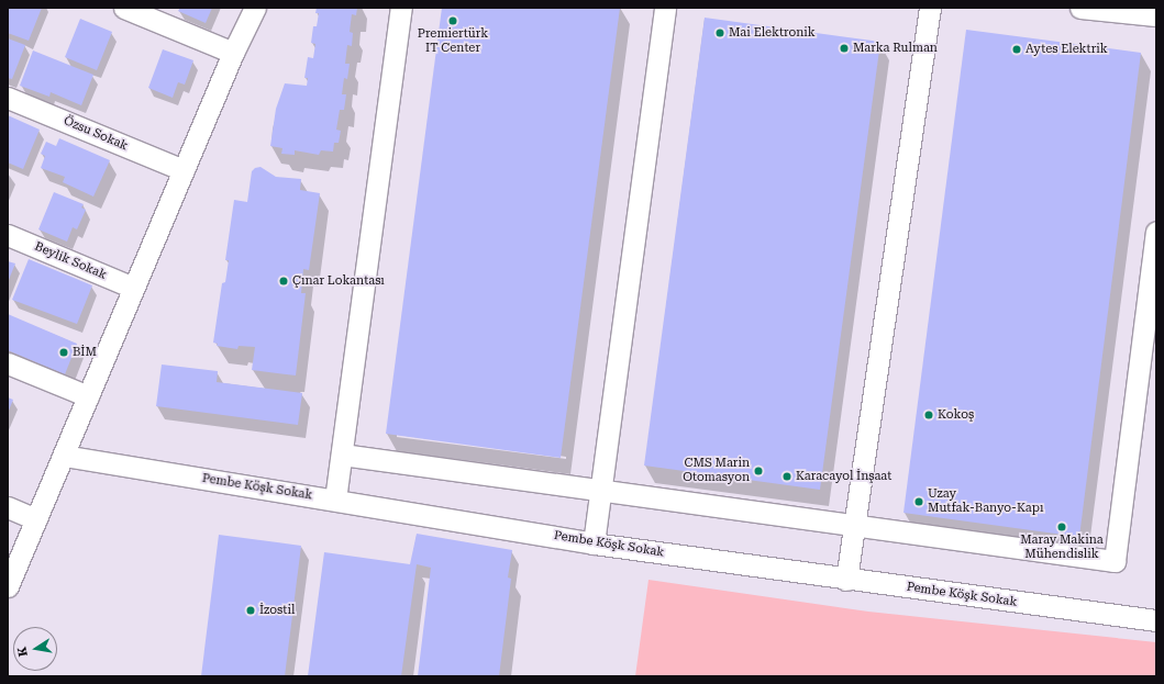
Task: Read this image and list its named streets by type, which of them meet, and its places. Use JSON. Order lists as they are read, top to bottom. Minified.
{"streets":{"street":["Özsu Sokak","Beylik Sokak","Pembe Köşk Sokak"]},"places":["Premiertürk IT Center","Mai Elektronik","Marka Rulman","Aytes Elektrik","Çınar Lokantası","BİM","Kokoş","CMS Marin Otomasyon","Karacayol İnşaat","Uzay Mutfak-Banyo-Kapı","Maray Makina Mühendislik","İzostil"],"north":"left"}
